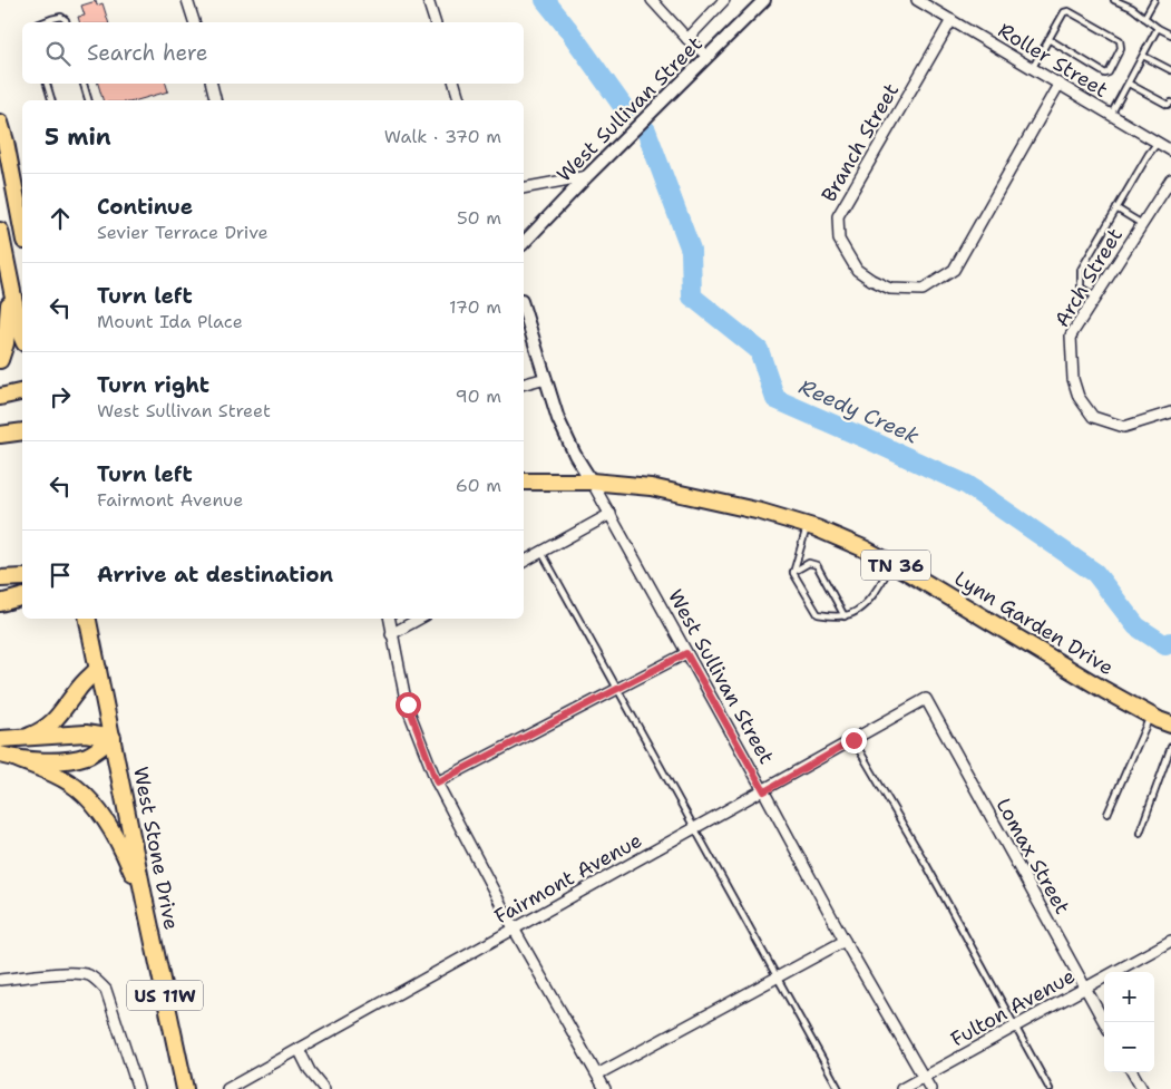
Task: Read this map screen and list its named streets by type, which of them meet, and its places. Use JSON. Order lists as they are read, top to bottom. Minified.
{"streets":{"main road":["TN 36","Lynn Garden Drive","West Stone Drive","US 11W"],"street":["Roller Street","West Sullivan Street","Branch Street","Arch Street","Lomax Street","Fairmont Avenue","Fulton Avenue"]},"crossings":[["Roller Street","Branch Street"],["West Sullivan Street","Lynn Garden Drive"],["West Sullivan Street","Fairmont Avenue"],["West Sullivan Street","Fulton Avenue"],["Lomax Street","Fairmont Avenue"],["Lomax Street","Fulton Avenue"]],"water":["Reedy Creek"],"page":{"search":"Search here","heading":["5 min","Walk · 370 m"],"list":[["Continue","Sevier Terrace Drive","50 m"],["Turn left","Mount Ida Place","170 m"],["Turn right","West Sullivan Street","90 m"],["Turn left","Fairmont Avenue","60 m"],"Arrive at destination"],"map_buttons":["+","−"]}}
